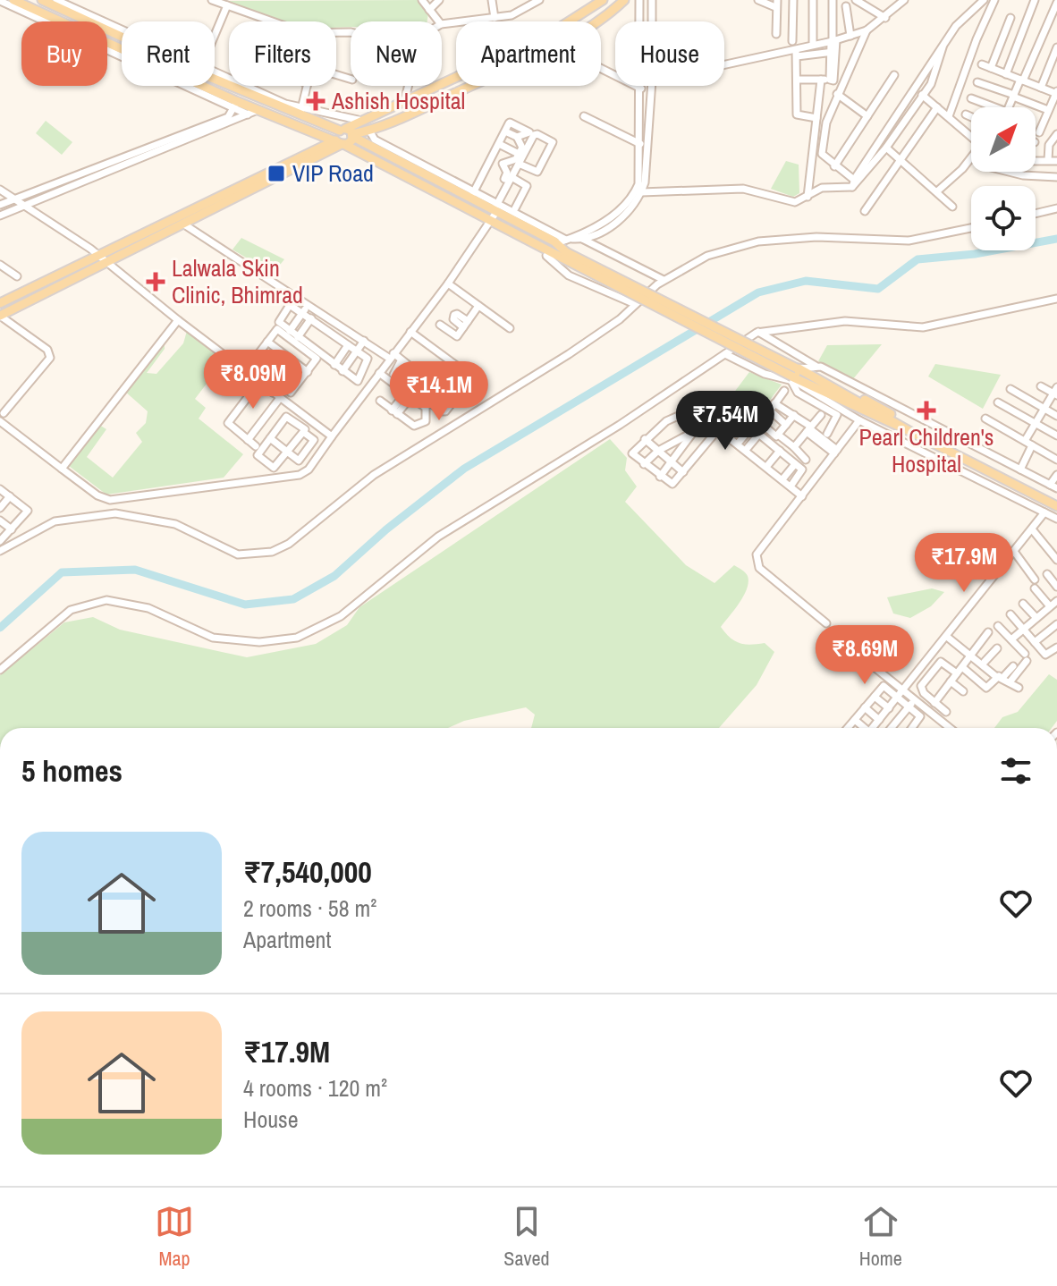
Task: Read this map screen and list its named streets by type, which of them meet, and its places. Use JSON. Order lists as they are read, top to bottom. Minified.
{"places":{"health":["Ashish Hospital","Lalwala Skin Clinic, Bhimrad","Pearl Children's Hospital"],"transit":["VIP Road"]},"north":"top right","page":{"chip":["Buy","Rent","Filters","New","Apartment","House"],"price":["₹8.09M","₹14.1M","₹7.54M","₹17.9M","₹8.69M"],"heading":"5 homes","list":[{"name":"₹7,540,000","note":"2 rooms · 58 m² · Apartment"},{"name":"₹17.9M","note":"4 rooms · 120 m² · House"}],"tabs":["Map","Saved","Home"]}}
